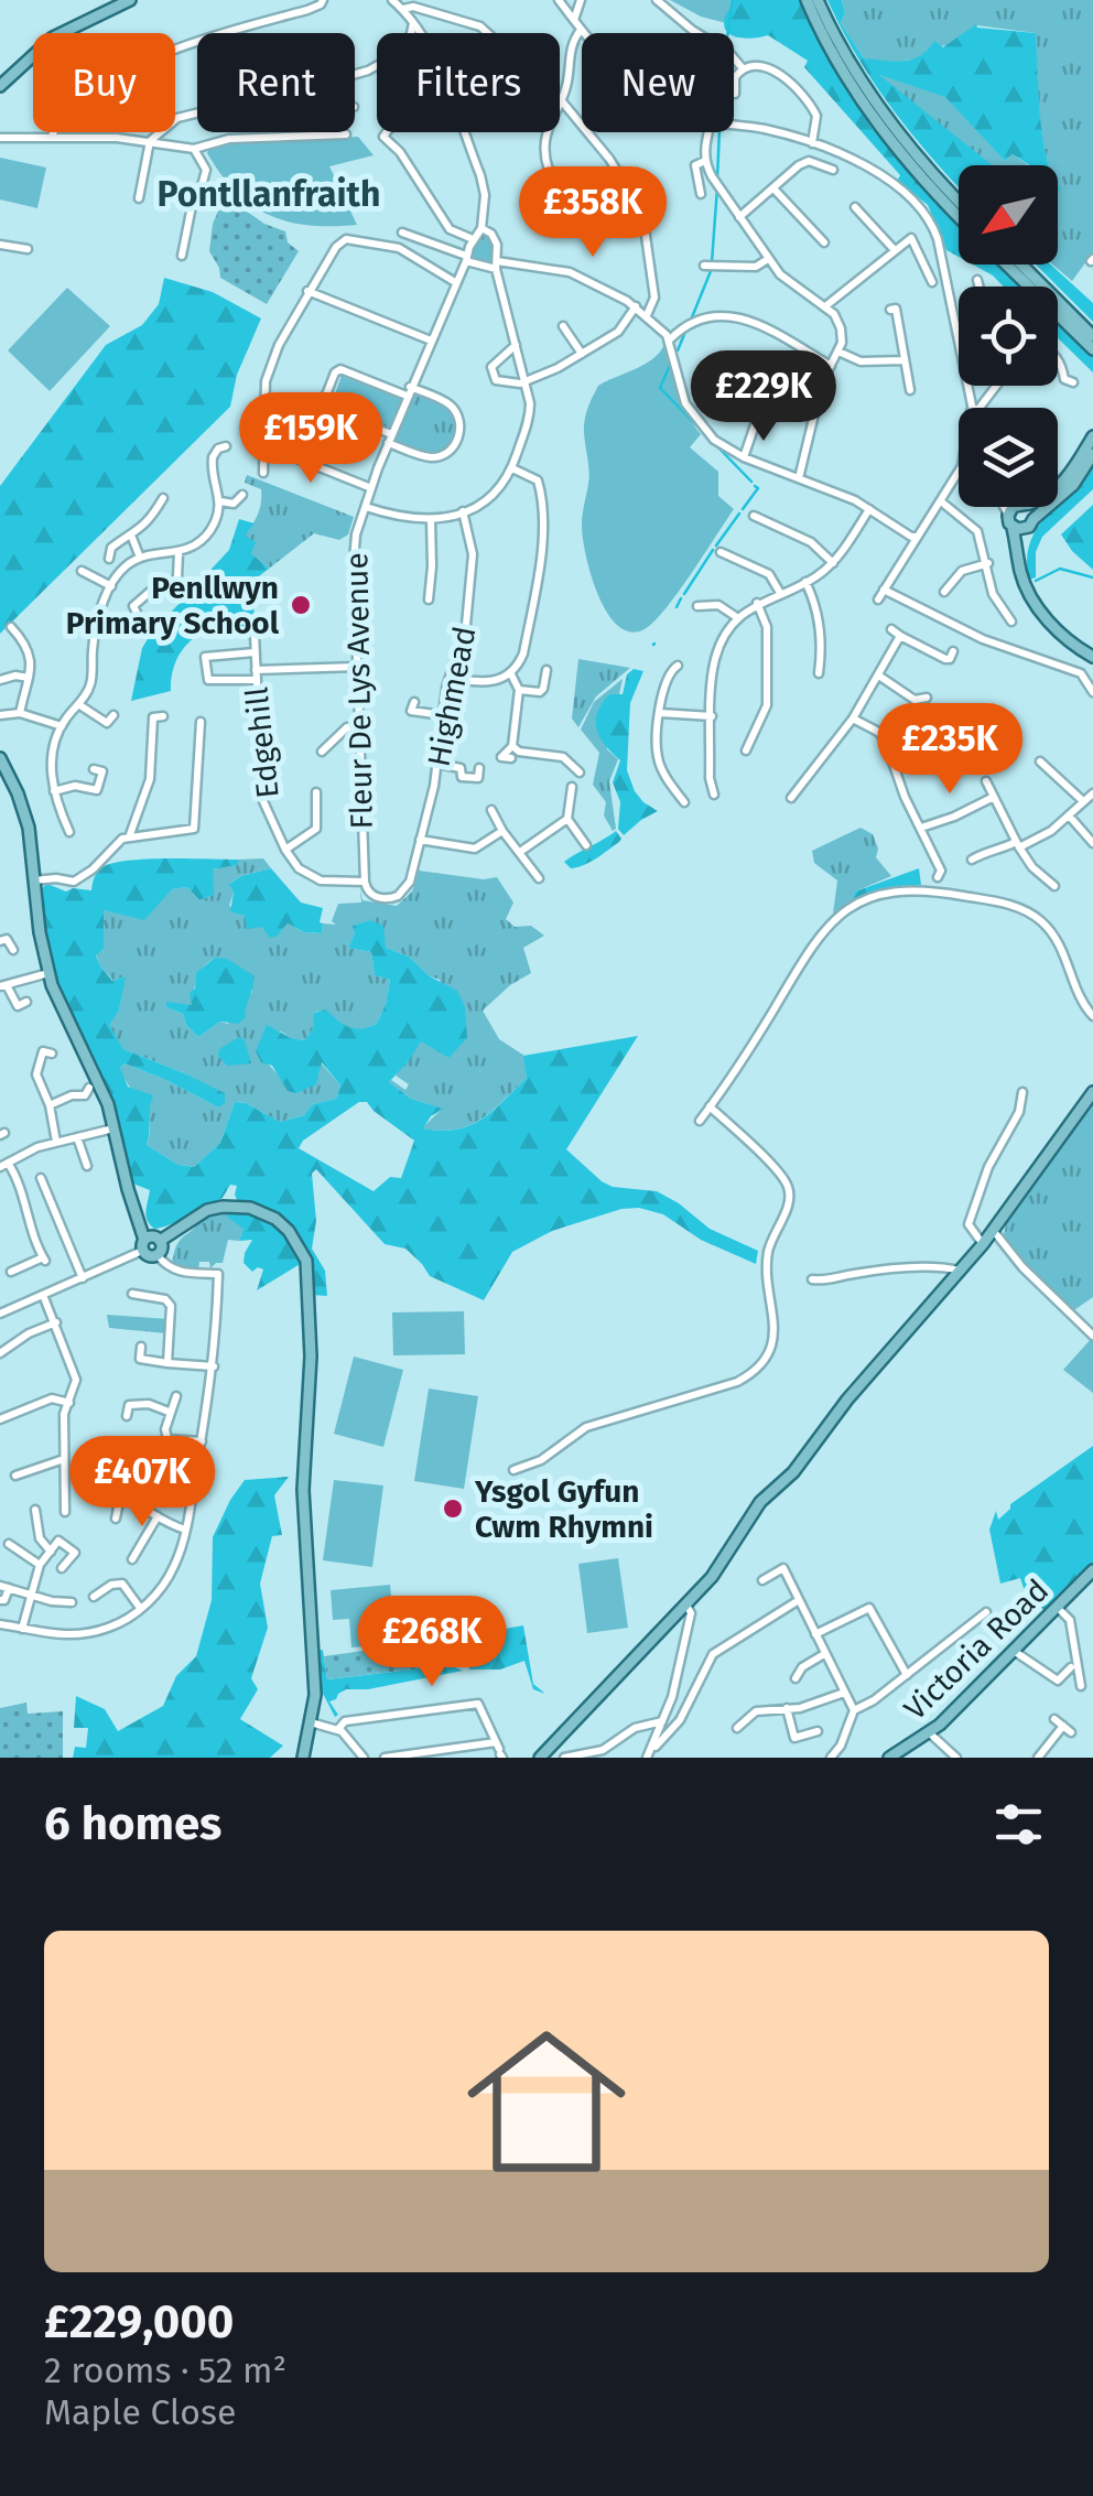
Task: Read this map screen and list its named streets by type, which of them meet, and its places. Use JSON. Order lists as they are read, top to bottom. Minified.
{"streets":{"main road":["Victoria Road"],"street":["Fleur De Lys Avenue","Highmead","Edgehill"]},"crossings":[["Fleur De Lys Avenue","Highmead"],["Fleur De Lys Avenue","Edgehill"],["Highmead","Edgehill"]],"districts":["Pontllanfraith"],"places":["Penllwyn Primary School","Ysgol Gyfun Cwm Rhymni"],"north":"bottom left","page":{"chip":["Buy","Rent","Filters","New"],"price":["£358K","£229K","£159K","£235K","£407K","£268K"],"heading":"6 homes","list":[{"name":"£229,000","note":"2 rooms · 52 m² · Maple Close"}]}}
